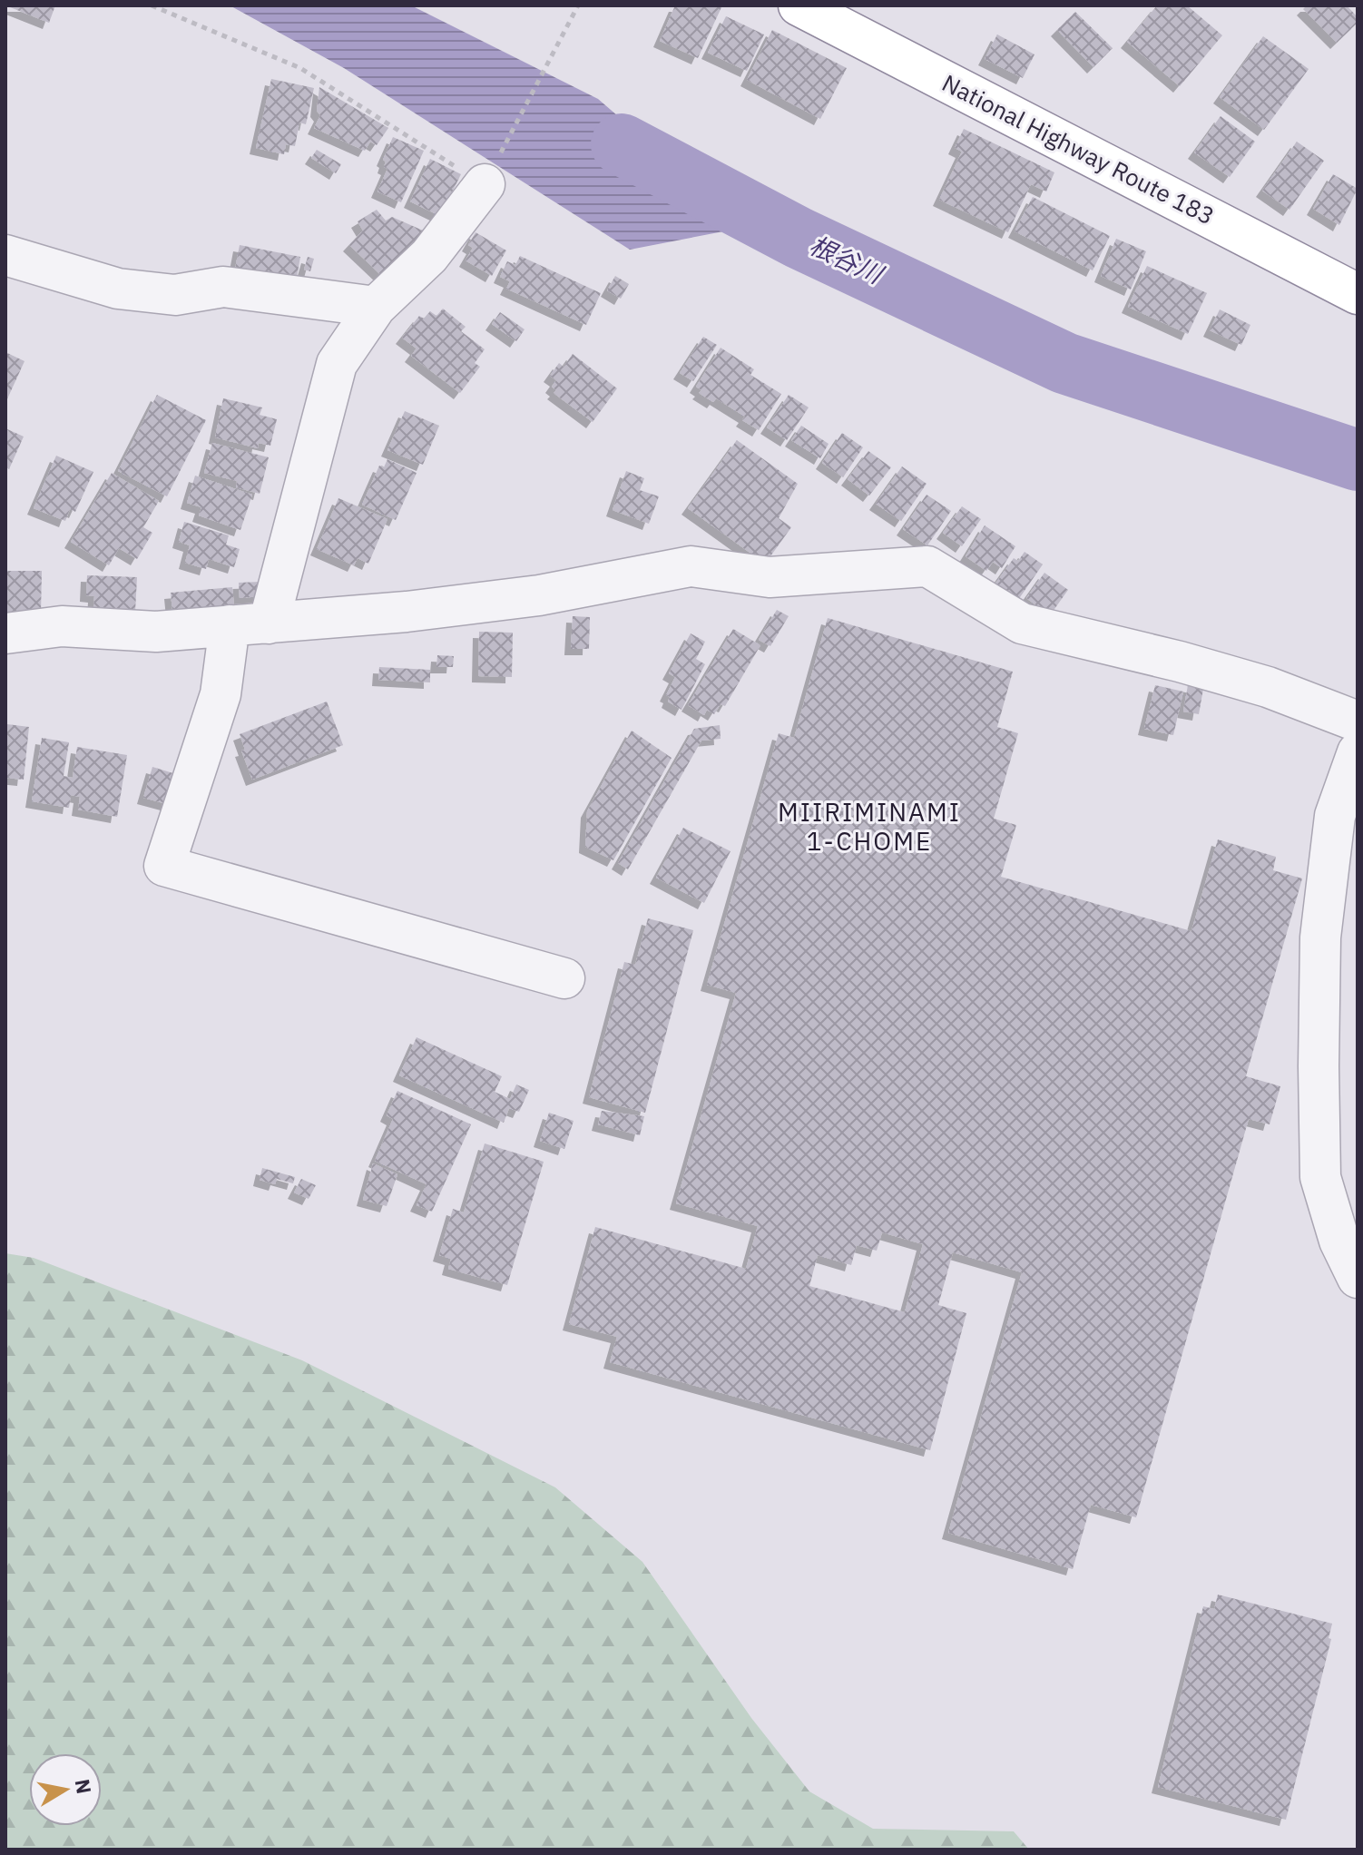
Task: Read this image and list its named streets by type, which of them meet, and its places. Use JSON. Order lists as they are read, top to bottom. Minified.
{"streets":{"highway":["National Highway Route 183"]},"districts":["MIIRIMINAMI 1-CHOME"],"water":["根谷川"],"north":"right"}
